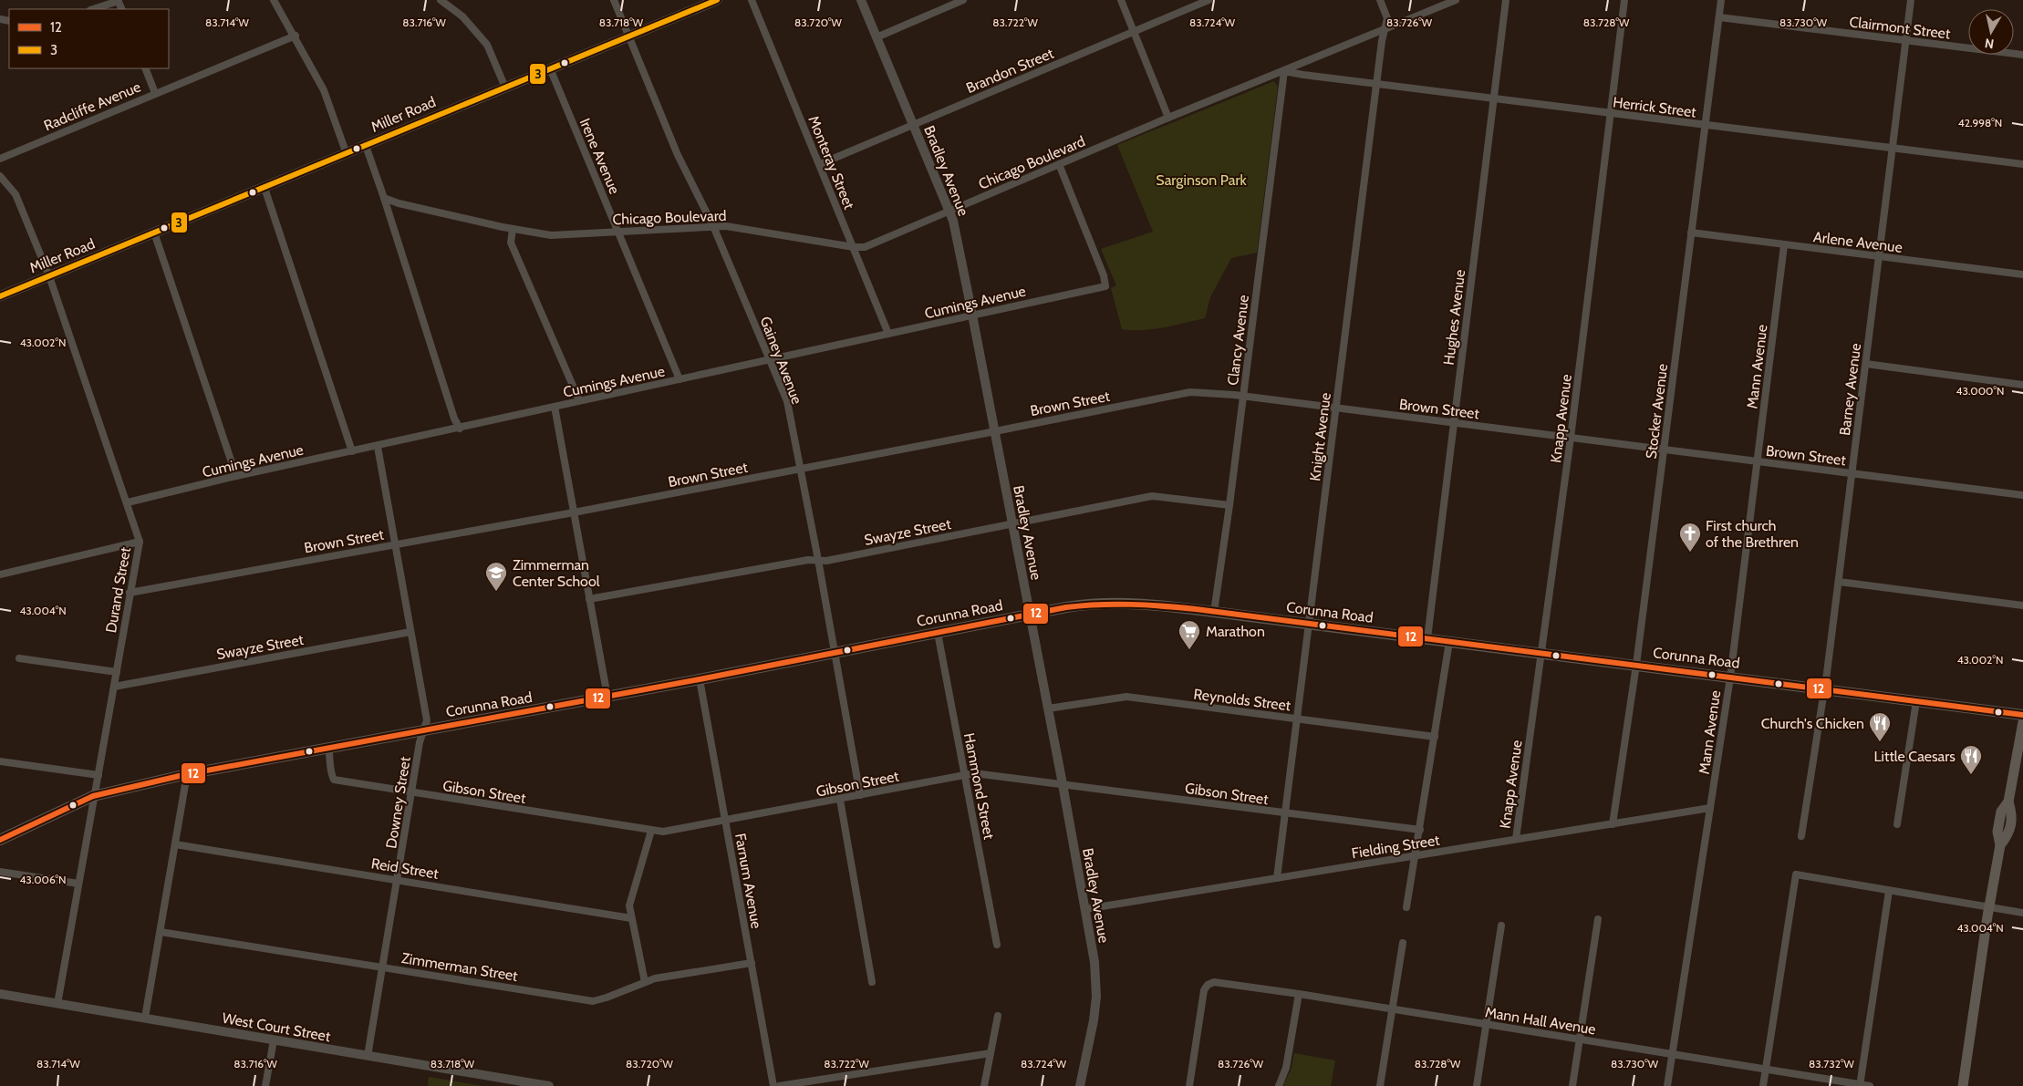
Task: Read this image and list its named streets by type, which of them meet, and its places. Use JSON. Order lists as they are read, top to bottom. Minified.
{"streets":{"main road":["Miller Road","Corunna Road"],"street":["Clairmont Street","Brandon Street","Radcliffe Avenue","Herrick Street","Irene Avenue","Monteray Street","Chicago Boulevard","Bradley Avenue","Arlene Avenue","Cumings Avenue","Hughes Avenue","Clancy Avenue","Gainey Avenue","Mann Avenue","Barney Avenue","Brown Street","Stocker Avenue","Knapp Avenue","Knight Avenue","Swayze Street","Durand Street","Reynolds Street","Gibson Street","Hammond Street","Downey Street","Fielding Street","Reid Street","Farnum Avenue","Zimmerman Street","Mann Hall Avenue","West Court Street"]},"crossings":[["Clairmont Street","Barney Avenue"],["Clairmont Street","Stocker Avenue"],["Brandon Street","Monteray Street"],["Brandon Street","Bradley Avenue"],["Herrick Street","Chicago Boulevard"],["Herrick Street","Hughes Avenue"],["Herrick Street","Clancy Avenue"],["Herrick Street","Barney Avenue"],["Herrick Street","Stocker Avenue"],["Herrick Street","Knapp Avenue"],["Herrick Street","Knight Avenue"],["Miller Road","Irene Avenue"],["Miller Road","Gainey Avenue"],["Miller Road","Durand Street"],["Irene Avenue","Chicago Boulevard"],["Irene Avenue","Cumings Avenue"],["Monteray Street","Chicago Boulevard"],["Monteray Street","Cumings Avenue"],["Chicago Boulevard","Bradley Avenue"],["Chicago Boulevard","Cumings Avenue"],["Chicago Boulevard","Clancy Avenue"],["Chicago Boulevard","Gainey Avenue"],["Chicago Boulevard","Knight Avenue"],["Bradley Avenue","Cumings Avenue"],["Bradley Avenue","Brown Street"],["Bradley Avenue","Swayze Street"],["Bradley Avenue","Corunna Road"],["Bradley Avenue","Reynolds Street"],["Bradley Avenue","Gibson Street"],["Bradley Avenue","Fielding Street"],["Arlene Avenue","Mann Avenue"],["Arlene Avenue","Barney Avenue"],["Arlene Avenue","Stocker Avenue"],["Cumings Avenue","Gainey Avenue"],["Cumings Avenue","Durand Street"],["Cumings Avenue","Downey Street"],["Hughes Avenue","Brown Street"],["Hughes Avenue","Corunna Road"],["Clancy Avenue","Brown Street"],["Clancy Avenue","Swayze Street"],["Clancy Avenue","Corunna Road"],["Gainey Avenue","Brown Street"],["Gainey Avenue","Swayze Street"],["Gainey Avenue","Corunna Road"],["Gainey Avenue","Gibson Street"],["Mann Avenue","Brown Street"],["Mann Avenue","Corunna Road"],["Mann Avenue","Fielding Street"],["Mann Avenue","Mann Hall Avenue"],["Barney Avenue","Brown Street"],["Barney Avenue","Corunna Road"],["Brown Street","Stocker Avenue"],["Brown Street","Knapp Avenue"],["Brown Street","Knight Avenue"],["Brown Street","Durand Street"],["Brown Street","Downey Street"],["Stocker Avenue","Corunna Road"],["Stocker Avenue","Fielding Street"],["Knapp Avenue","Corunna Road"],["Knapp Avenue","Fielding Street"],["Knight Avenue","Corunna Road"],["Knight Avenue","Reynolds Street"],["Knight Avenue","Gibson Street"],["Knight Avenue","Fielding Street"],["Swayze Street","Durand Street"],["Swayze Street","Downey Street"],["Durand Street","Corunna Road"],["Durand Street","West Court Street"],["Corunna Road","Gibson Street"],["Corunna Road","Hammond Street"],["Corunna Road","Downey Street"],["Corunna Road","Farnum Avenue"],["Gibson Street","Hammond Street"],["Gibson Street","Downey Street"],["Gibson Street","Farnum Avenue"],["Downey Street","Reid Street"],["Downey Street","Zimmerman Street"],["Downey Street","West Court Street"],["Farnum Avenue","Zimmerman Street"]],"parks":["Sarginson Park"],"places":{"church":["First church of the Brethren"],"school or university":["Zimmerman Center School"],"supermarket":["Marathon"],"restaurant":["Church's Chicken","Little Caesars"]},"lines":["transit line 3","transit line 12"],"legend":["12","3"],"north":"bottom","coordinates":["83.714°W","83.716°W","83.718°W","83.720°W","83.722°W","83.724°W","83.726°W","83.728°W","83.730°W","42.998°N","43.002°N","43.000°N","43.004°N","43.006°N","83.732°W"]}
